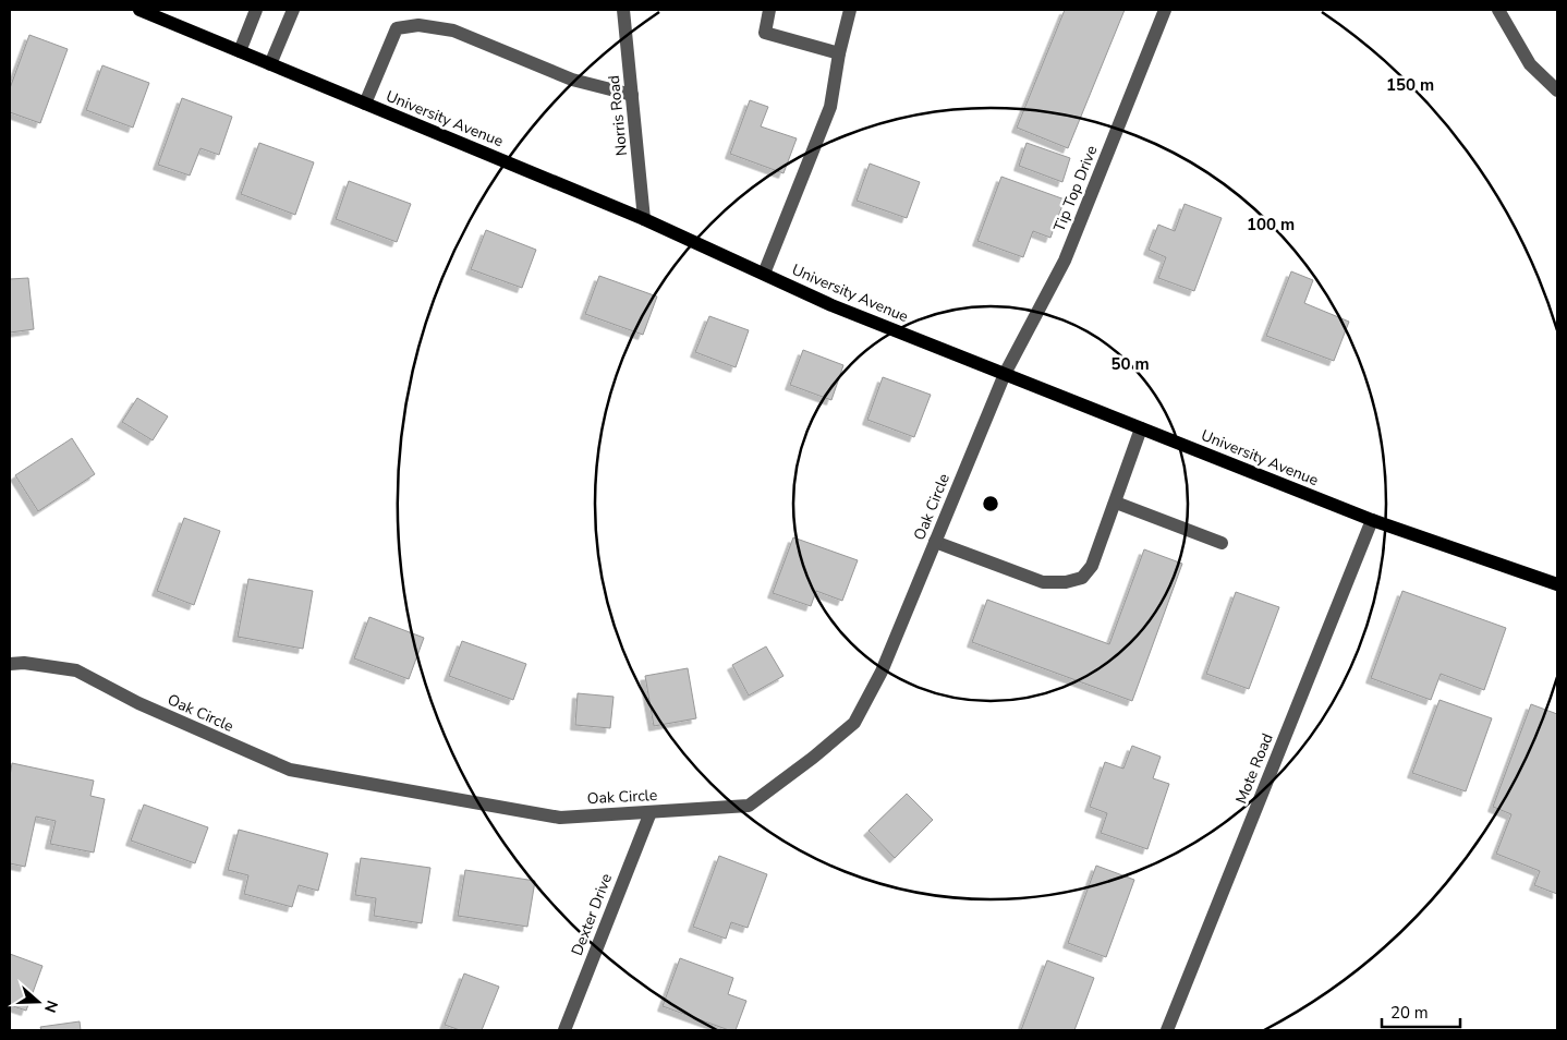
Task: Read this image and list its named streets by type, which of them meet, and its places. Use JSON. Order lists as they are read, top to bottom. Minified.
{"streets":{"main road":["University Avenue"],"street":["Norris Road","Tip Top Drive","Oak Circle","Mote Road","Dexter Drive"]},"crossings":[["Norris Road","University Avenue"],["University Avenue","Tip Top Drive"],["University Avenue","Oak Circle"],["University Avenue","Mote Road"],["Tip Top Drive","Oak Circle"],["Oak Circle","Dexter Drive"]],"scale_bar":"20 m","north":"right","rings":["150 m","100 m","50 m"]}
